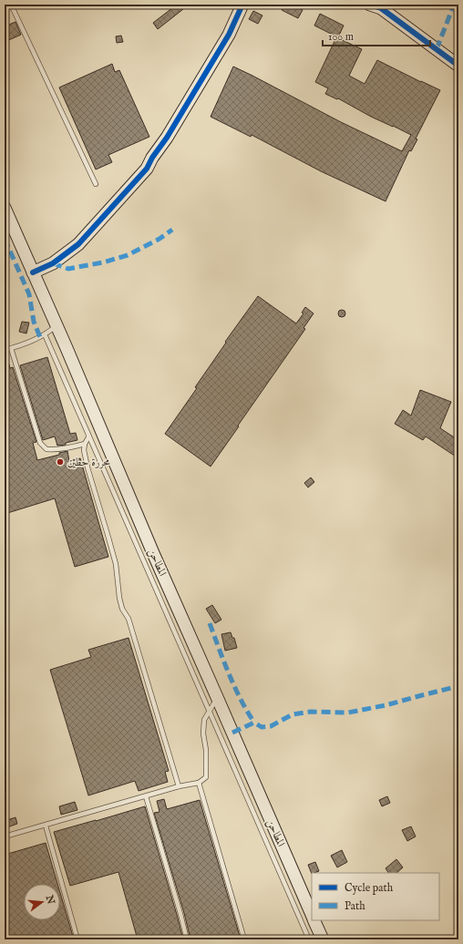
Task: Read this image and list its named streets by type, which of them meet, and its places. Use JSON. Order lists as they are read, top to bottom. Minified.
{"streets":{"main road":["المطاحن"]},"places":["محررة حطين"],"legend":["Cycle path","Path"],"scale_bar":"100 m","north":"right"}
